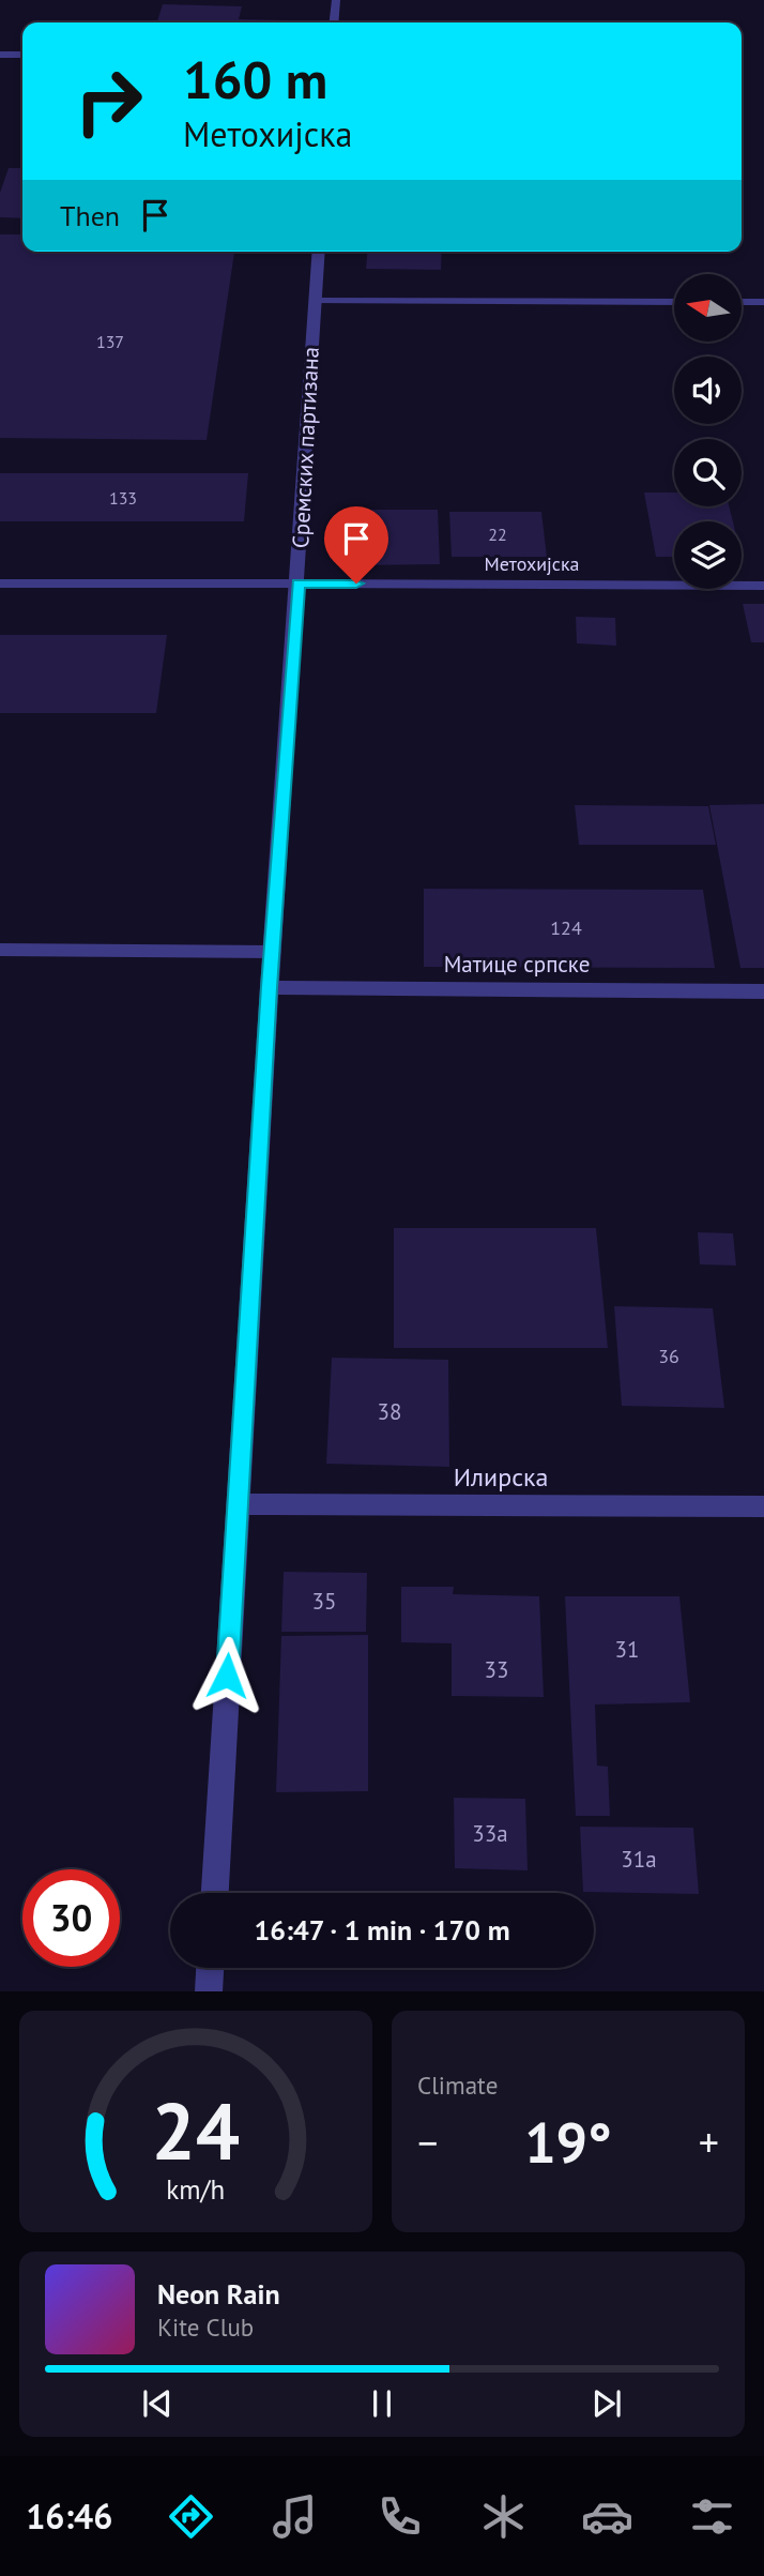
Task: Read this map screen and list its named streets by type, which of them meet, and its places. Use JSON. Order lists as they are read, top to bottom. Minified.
{"streets":{"street":["Сремских партизана","Метохијска","Матице српске","Илирска"]},"crossings":[["Сремских партизана","Метохијска"],["Сремских партизана","Матице српске"],["Сремских партизана","Илирска"]],"house_numbers":["137","133","22","124","36","38","35","31","33","33a","31a"],"north":"left","page":{"turn":["160 m","Метохијска"],"then":"Then","limit":"30","trip":"16:47 · 1 min · 170 m","tile":"Climate","heat":["−","19°","+"],"song":["Neon Rain","Kite Club"],"tabs":"16:46","gauge":["24","km/h"]}}
